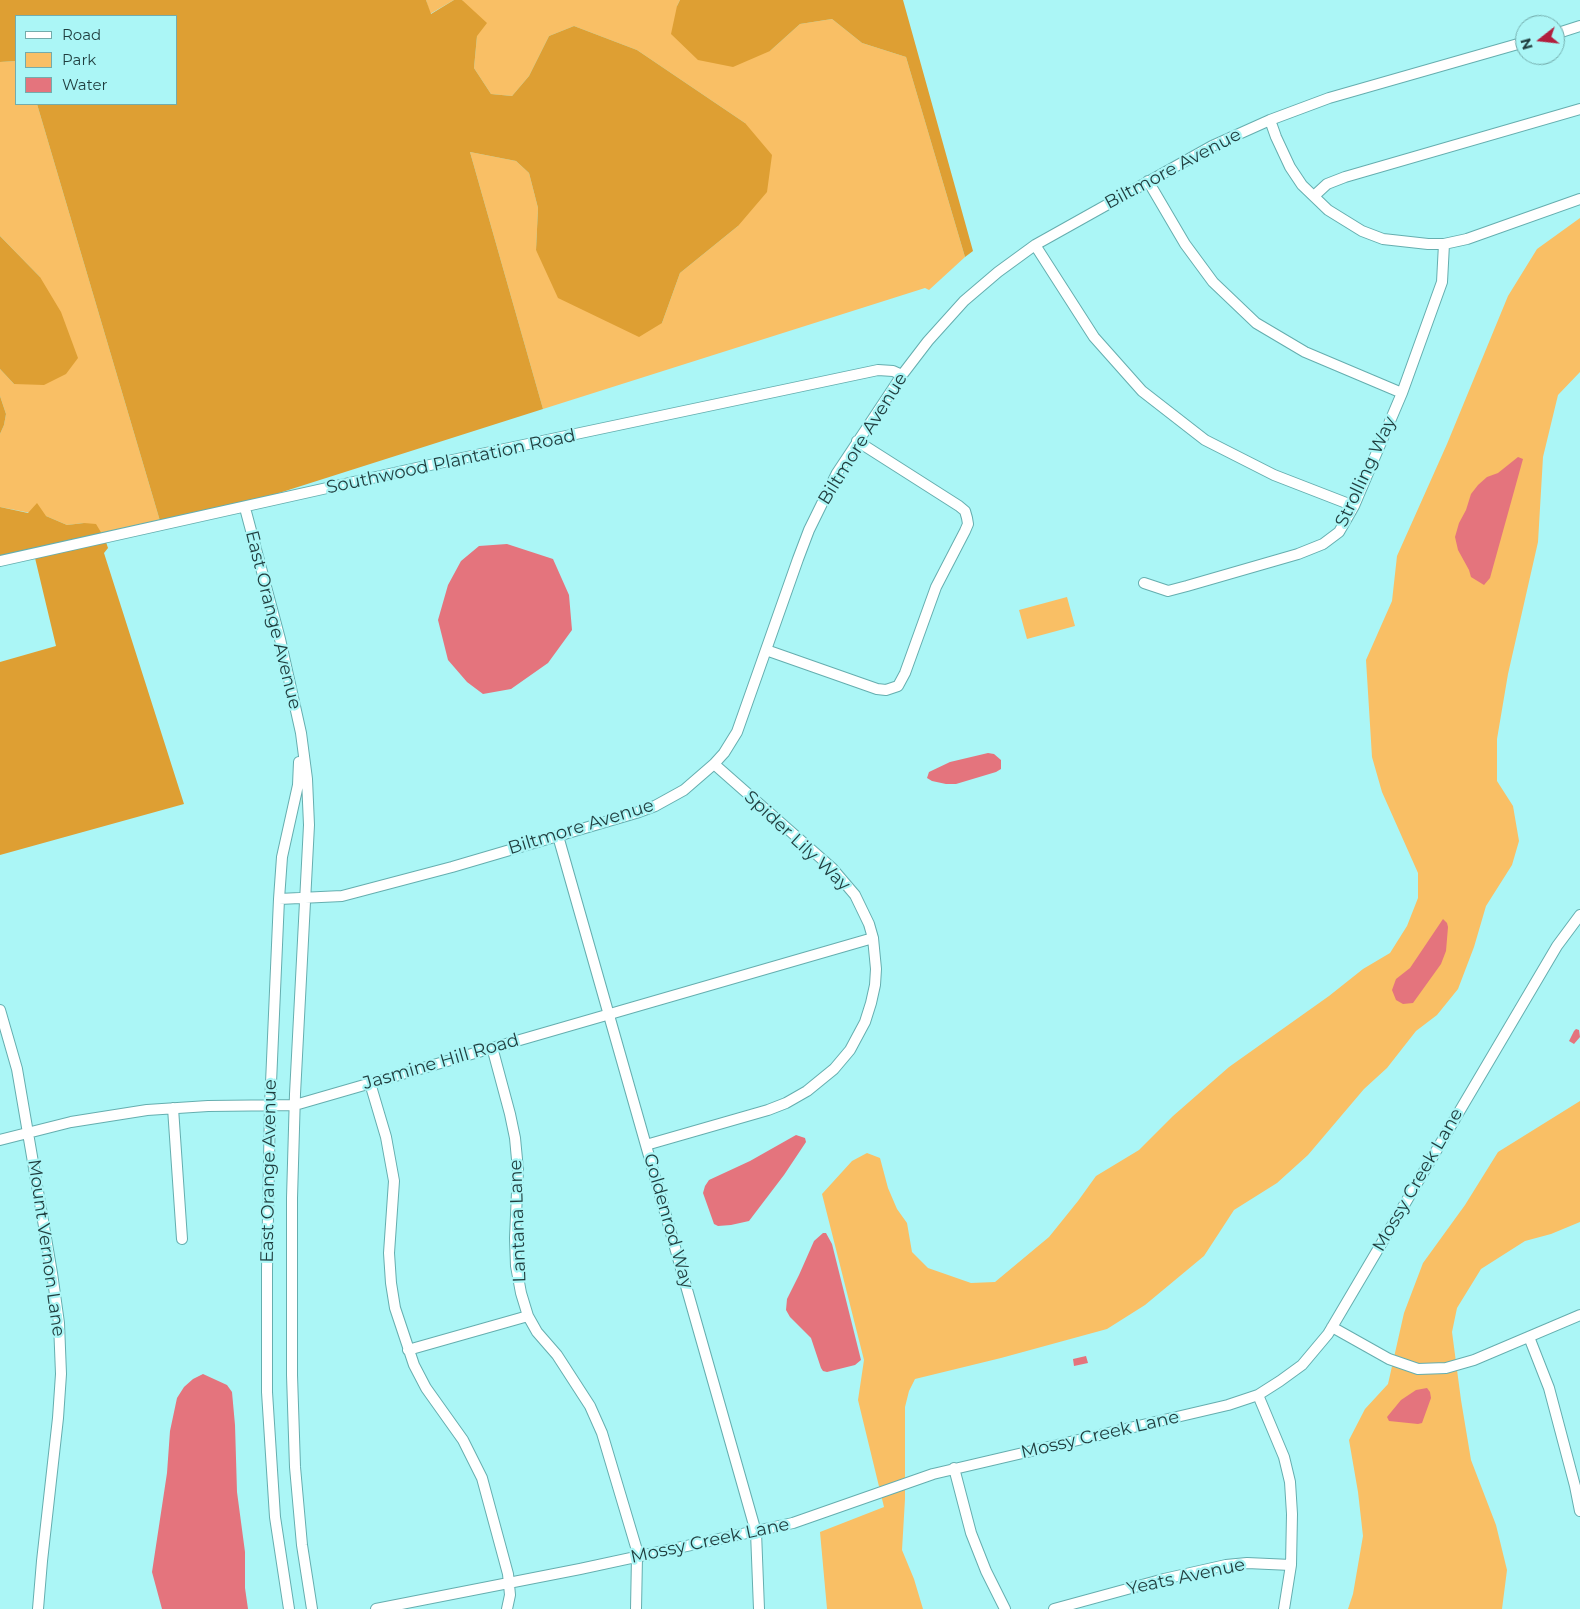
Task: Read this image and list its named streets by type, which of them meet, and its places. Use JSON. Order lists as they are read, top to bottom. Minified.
{"streets":{"street":["Biltmore Avenue","Southwood Plantation Road","Strolling Way","East Orange Avenue","Spider Lily Way","Jasmine Hill Road","Mossy Creek Lane","Lantana Lane","Goldenrod Way","Mount Vernon Lane","Yeats Avenue"]},"crossings":[["Biltmore Avenue","Southwood Plantation Road"],["Biltmore Avenue","East Orange Avenue"],["Biltmore Avenue","Spider Lily Way"],["Biltmore Avenue","Goldenrod Way"],["Southwood Plantation Road","East Orange Avenue"],["East Orange Avenue","Jasmine Hill Road"],["Spider Lily Way","Jasmine Hill Road"],["Spider Lily Way","Goldenrod Way"],["Jasmine Hill Road","Lantana Lane"],["Jasmine Hill Road","Goldenrod Way"],["Jasmine Hill Road","Mount Vernon Lane"],["Mossy Creek Lane","Lantana Lane"],["Mossy Creek Lane","Goldenrod Way"]],"legend":["Road","Park","Water"],"north":"left"}
